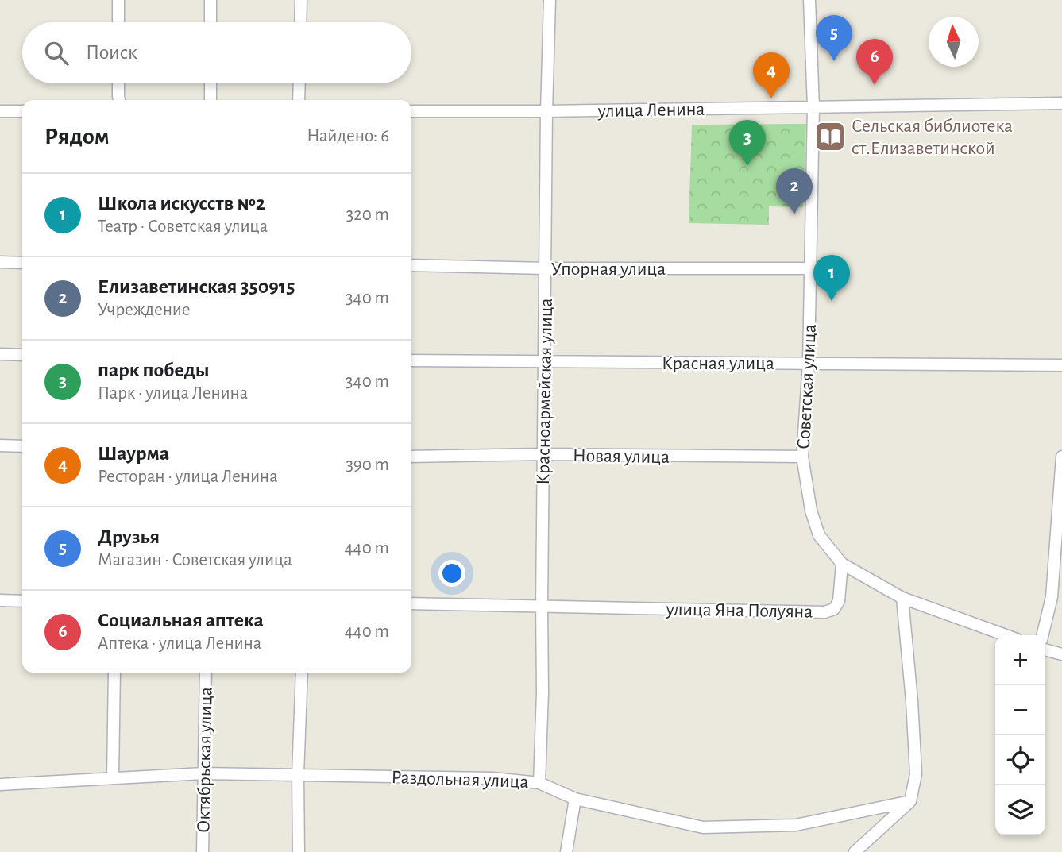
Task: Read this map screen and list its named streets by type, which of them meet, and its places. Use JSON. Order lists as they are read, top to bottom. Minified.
{"streets":{"street":["улица Ленина","Упорная улица","Красная улица","Советская улица","Красноармейская улица","Новая улица","улица Яна Полуяна","Октябрьская улица","Раздольная улица"]},"crossings":[["улица Ленина","Советская улица"],["улица Ленина","Красноармейская улица"],["Упорная улица","Советская улица"],["Упорная улица","Красноармейская улица"],["Красная улица","Советская улица"],["Красная улица","Красноармейская улица"],["Советская улица","Новая улица"],["Советская улица","улица Яна Полуяна"],["Красноармейская улица","Новая улица"],["Красноармейская улица","улица Яна Полуяна"],["Красноармейская улица","Раздольная улица"],["Октябрьская улица","Раздольная улица"]],"places":{"library":["Сельская библиотека ст.Елизаветинской"]},"north":"top","page":{"pins":["5","6","4","3","2","1"],"search":"Поиск","heading":["Рядом","Найдено: 6"],"list":[{"mark":"1","name":"Школа искусств №2","note":"Театр · Советская улица","value":"320 m"},{"mark":"2","name":"Елизаветинская 350915","note":"Учреждение","value":"340 m"},{"mark":"3","name":"парк победы","note":"Парк · улица Ленина","value":"340 m"},{"mark":"4","name":"Шаурма","note":"Ресторан · улица Ленина","value":"390 m"},{"mark":"5","name":"Друзья","note":"Магазин · Советская улица","value":"440 m"},{"mark":"6","name":"Социальная аптека","note":"Аптека · улица Ленина","value":"440 m"}],"map_buttons":["+","−"]}}
